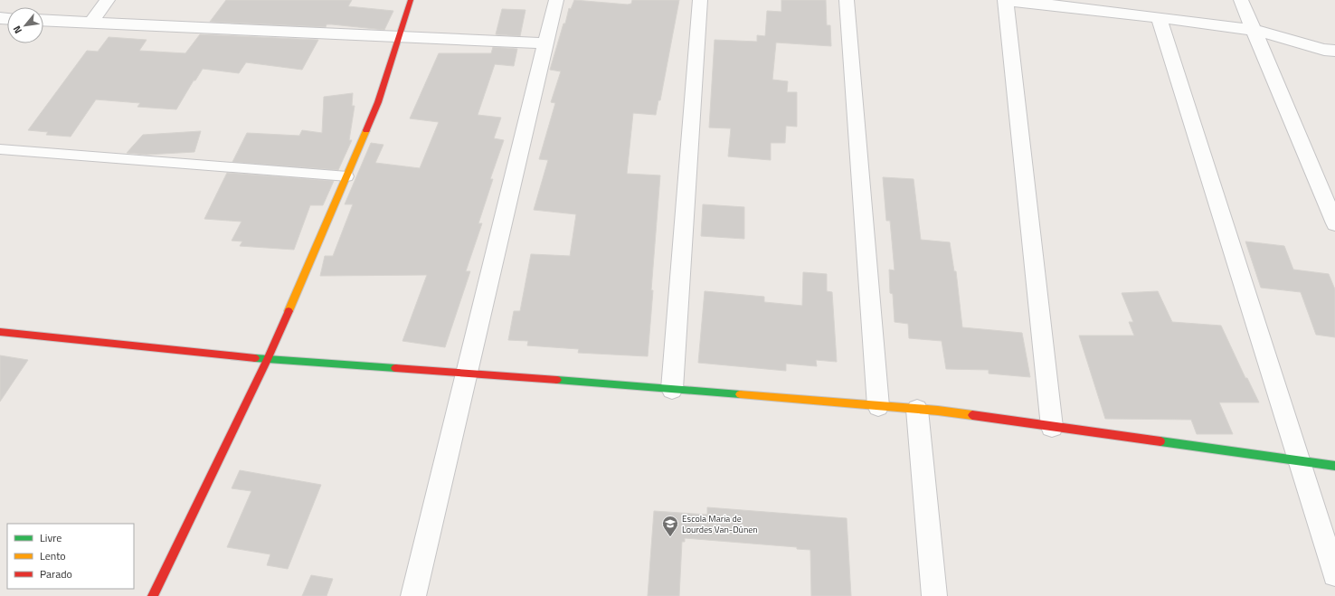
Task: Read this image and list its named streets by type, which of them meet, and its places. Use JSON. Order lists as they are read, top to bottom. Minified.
{"places":{"school or university":["Escola Maria de Lourdes Van-Dúnen"]},"legend":["Livre","Lento","Parado"],"north":"bottom left"}
